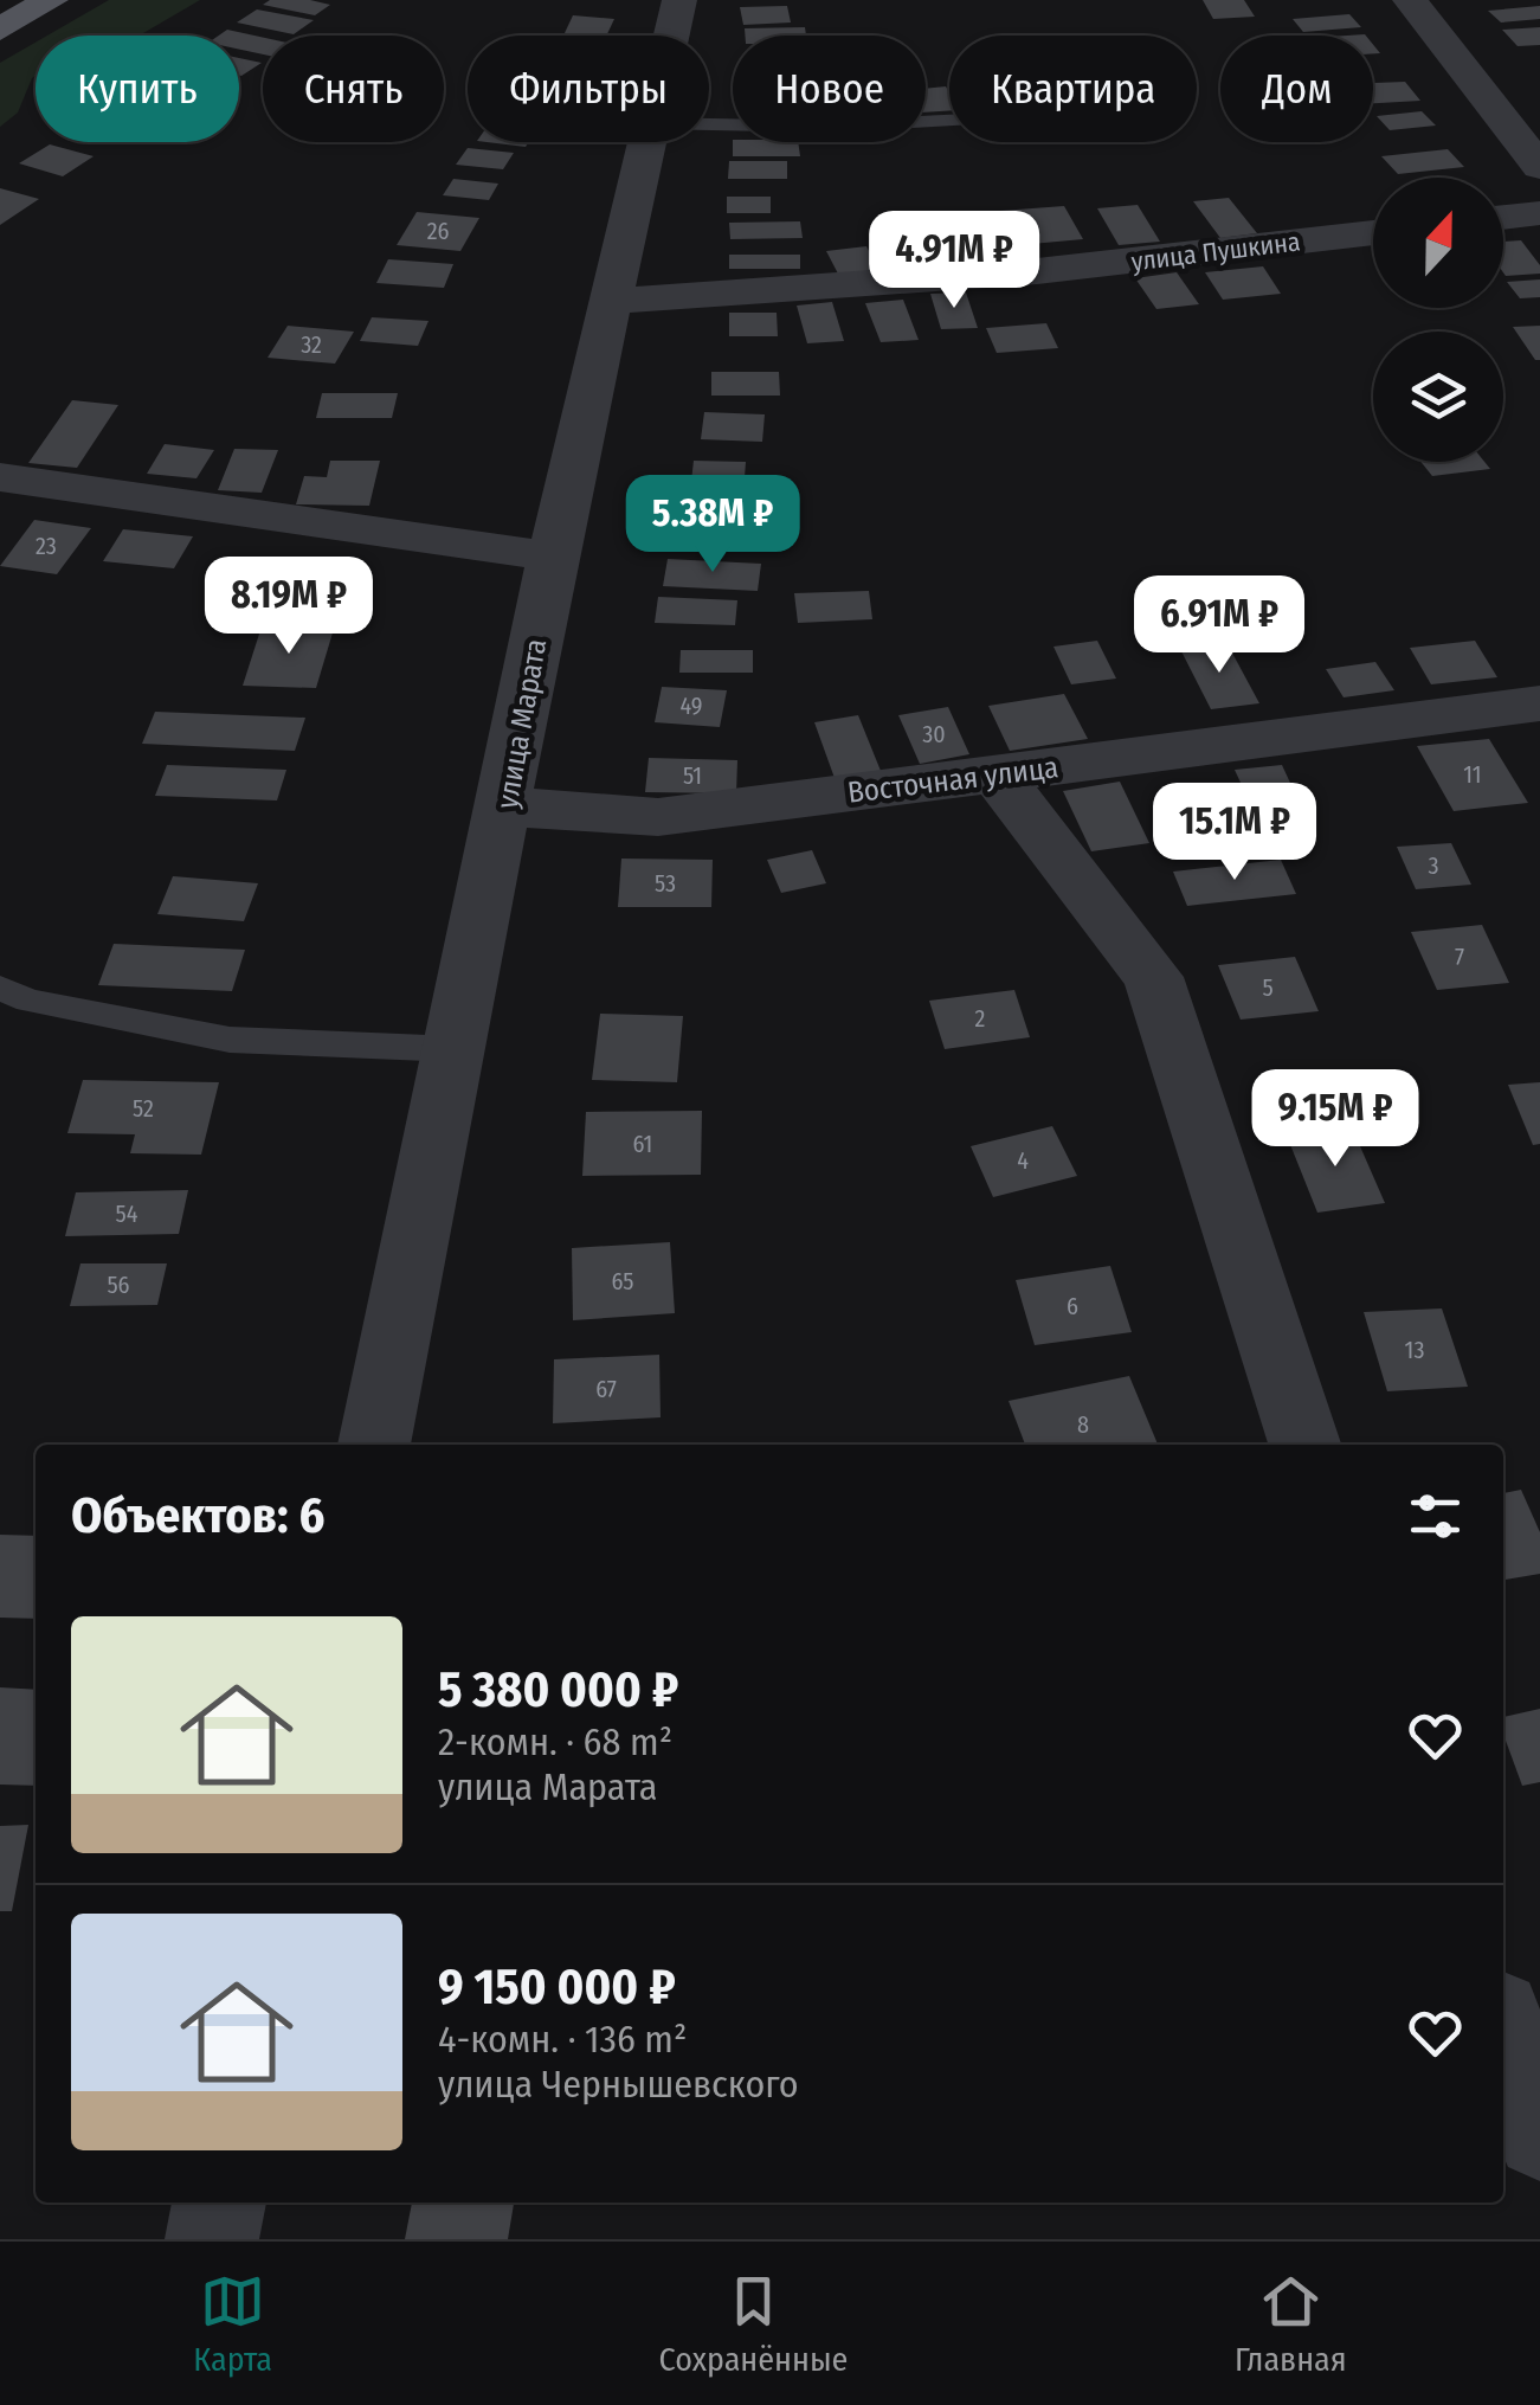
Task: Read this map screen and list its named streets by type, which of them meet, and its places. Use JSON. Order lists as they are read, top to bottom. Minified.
{"streets":{"street":["улица Пушкина","улица Марата","Восточная улица"]},"crossings":[["улица Пушкина","улица Марата"],["улица Марата","Восточная улица"]],"house_numbers":["26","32","23","49","30","11","51","3","53","7","5","2","52","61","4","54","65","56","6","13","67","8"],"north":"top","page":{"chip":["Купить","Снять","Фильтры","Новое","Квартира","Дом"],"price":["4.91M ₽","5.38M ₽","8.19M ₽","6.91M ₽","15.1M ₽","9.15M ₽"],"heading":"Объектов: 6","list":[{"name":"5 380 000 ₽","note":"2-комн. · 68 m² · улица Марата"},{"name":"9 150 000 ₽","note":"4-комн. · 136 m² · улица Чернышевского"}],"tabs":["Карта","Сохранённые","Главная"]}}
